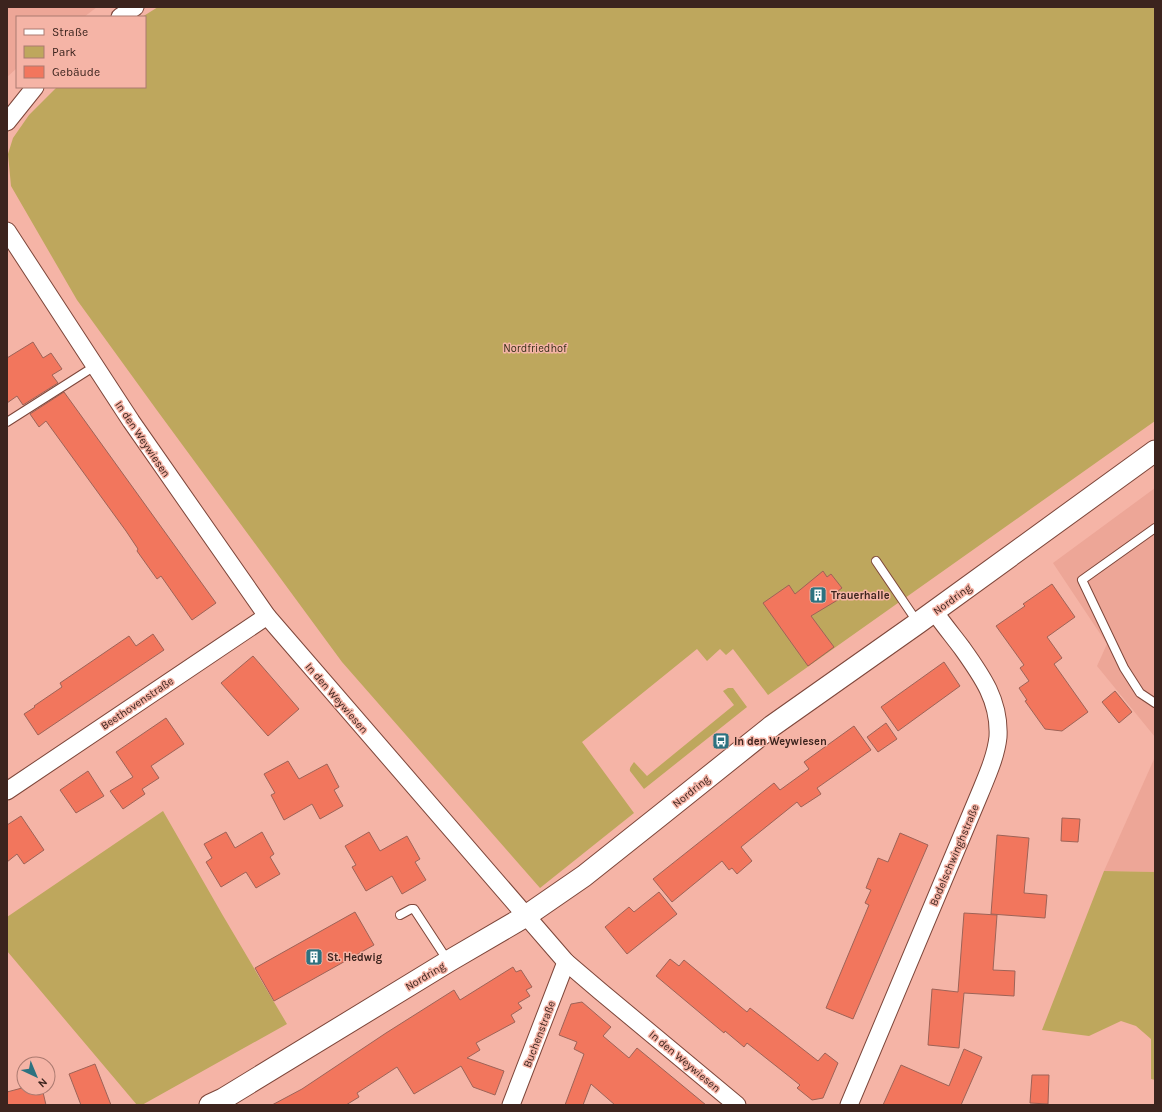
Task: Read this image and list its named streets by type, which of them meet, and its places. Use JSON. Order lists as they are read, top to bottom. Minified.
{"streets":{"street":["In den Weywiesen","Nordring","Beethovenstraße","Bodelschwinghstraße","Buchenstraße"]},"crossings":[["In den Weywiesen","Nordring"],["In den Weywiesen","Beethovenstraße"],["In den Weywiesen","Buchenstraße"],["Nordring","Bodelschwinghstraße"]],"parks":["Nordfriedhof"],"places":{"building":["Trauerhalle","St. Hedwig"],"bus stop":["In den Weywiesen"]},"legend":["Straße","Park","Gebäude"],"north":"bottom right"}
